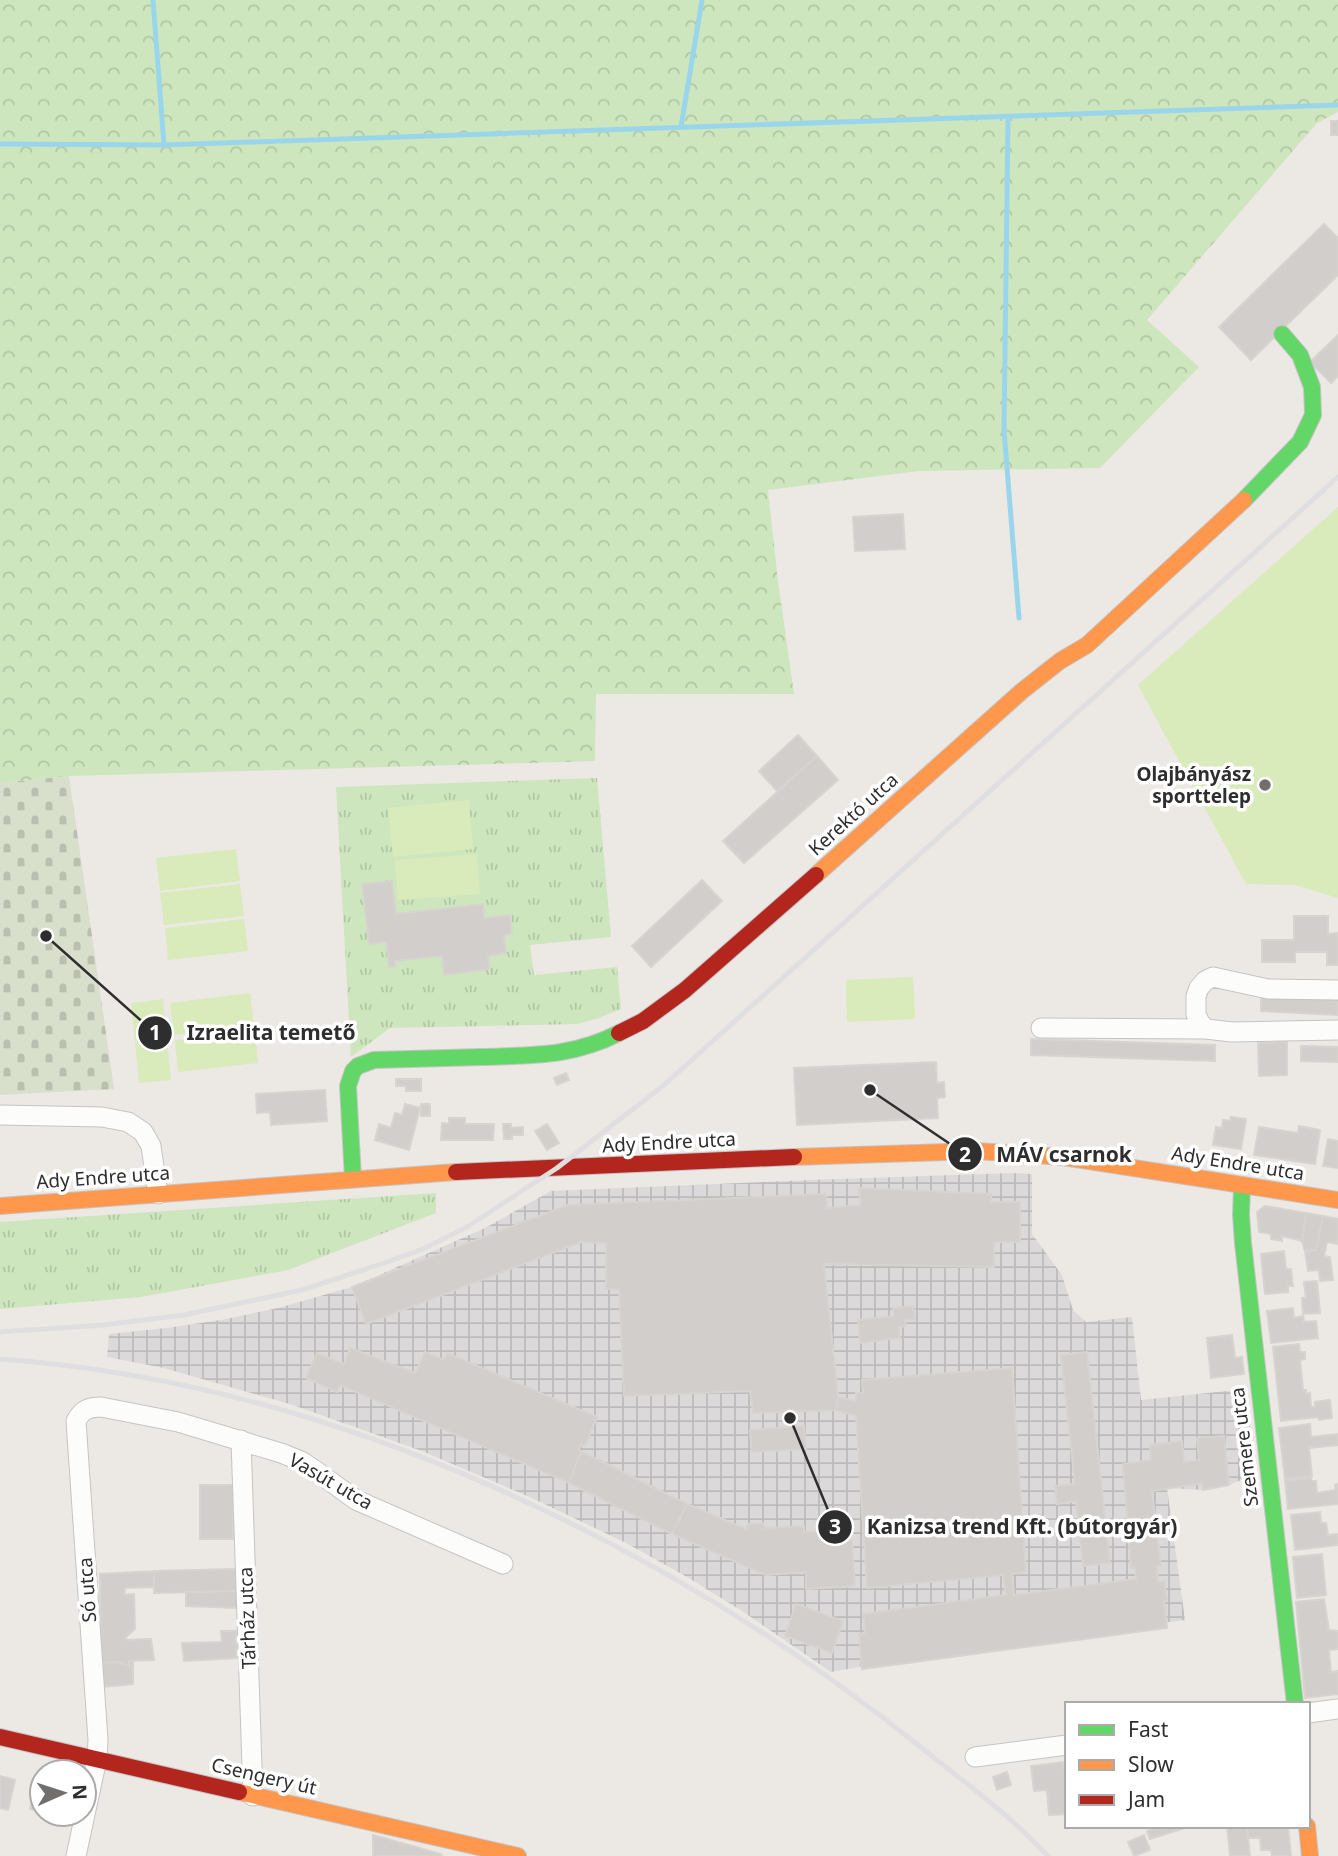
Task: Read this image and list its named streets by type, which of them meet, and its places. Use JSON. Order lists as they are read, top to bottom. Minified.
{"streets":{"street":["Kerektó utca","Ady Endre utca","Szemere utca","Vasút utca","Só utca","Tárház utca","Csengery út"]},"crossings":[["Kerektó utca","Ady Endre utca"],["Ady Endre utca","Szemere utca"],["Vasút utca","Só utca"],["Vasút utca","Tárház utca"],["Tárház utca","Csengery út"]],"places":["Olajbányász sporttelep","Izraelita temető","MÁV csarnok","Kanizsa trend Kft. (bútorgyár)"],"legend":["Fast","Slow","Jam"],"north":"right"}
